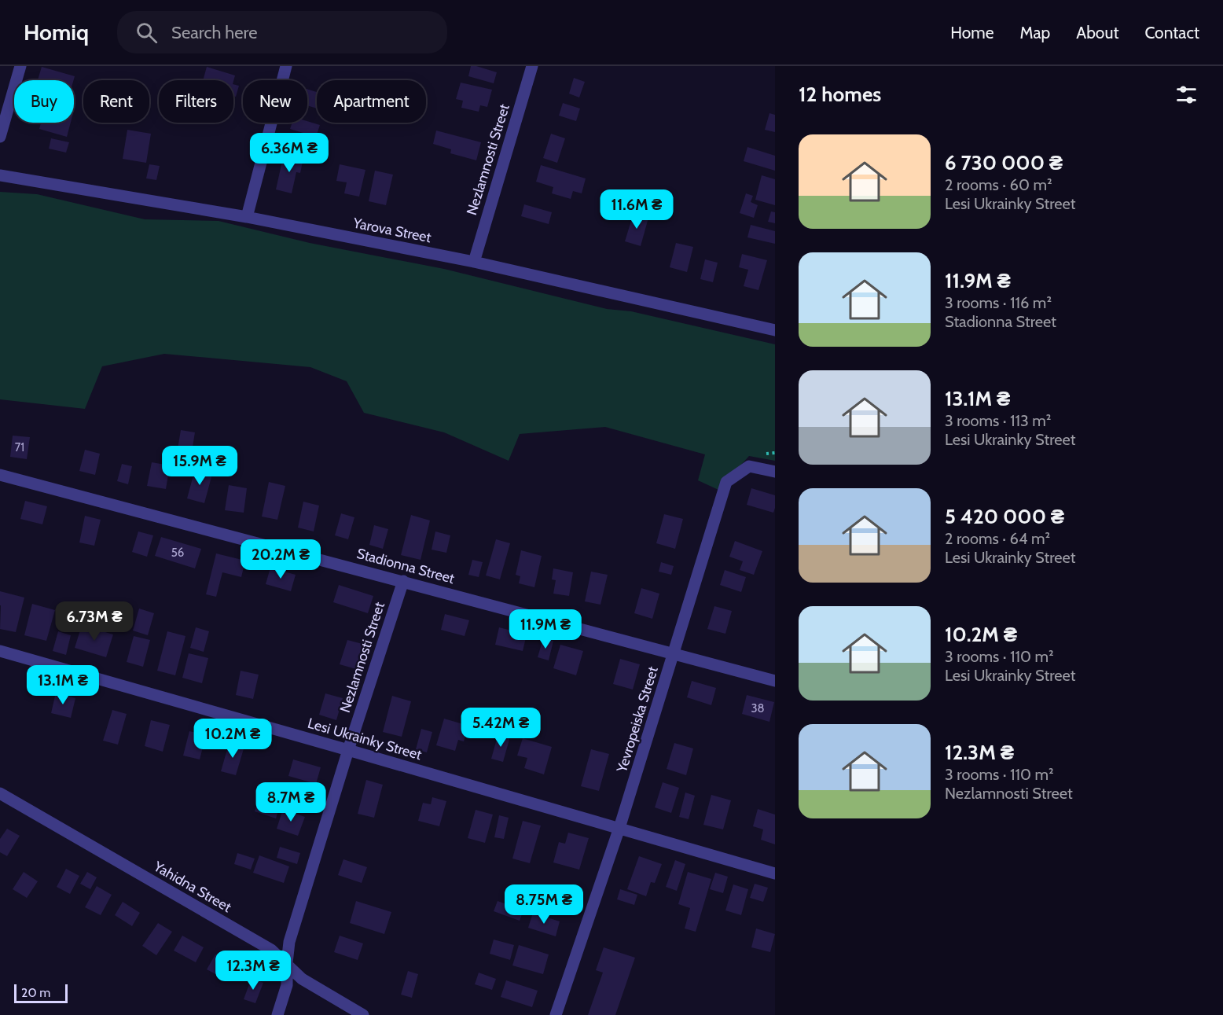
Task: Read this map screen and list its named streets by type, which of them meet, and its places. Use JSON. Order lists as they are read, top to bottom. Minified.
{"streets":{"street":["Nezlamnosti Street","Yarova Street","Stadionna Street","Yevropeiska Street","Lesi Ukrainky Street","Yahidna Street"]},"crossings":[["Nezlamnosti Street","Yarova Street"],["Nezlamnosti Street","Stadionna Street"],["Nezlamnosti Street","Lesi Ukrainky Street"],["Nezlamnosti Street","Yahidna Street"],["Stadionna Street","Yevropeiska Street"],["Yevropeiska Street","Lesi Ukrainky Street"]],"house_numbers":["71","56","38"],"scale_bar":"20 m","page":{"header":"Homiq","search":"Search here","nav":["Home","Map","About","Contact"],"heading":"12 homes","chip":["Buy","Rent","Filters","New","Apartment"],"list":[{"name":"6 730 000 ₴","note":"2 rooms · 60 m² · Lesi Ukrainky Street"},{"name":"11.9M ₴","note":"3 rooms · 116 m² · Stadionna Street"},{"name":"13.1M ₴","note":"3 rooms · 113 m² · Lesi Ukrainky Street"},{"name":"5 420 000 ₴","note":"2 rooms · 64 m² · Lesi Ukrainky Street"},{"name":"10.2M ₴","note":"3 rooms · 110 m² · Lesi Ukrainky Street"},{"name":"12.3M ₴","note":"3 rooms · 110 m² · Nezlamnosti Street"}],"price":["6.36M ₴","11.6M ₴","15.9M ₴","20.2M ₴","6.73M ₴","11.9M ₴","13.1M ₴","5.42M ₴","10.2M ₴","8.7M ₴","8.75M ₴","12.3M ₴"],"scale":"20 m"}}
